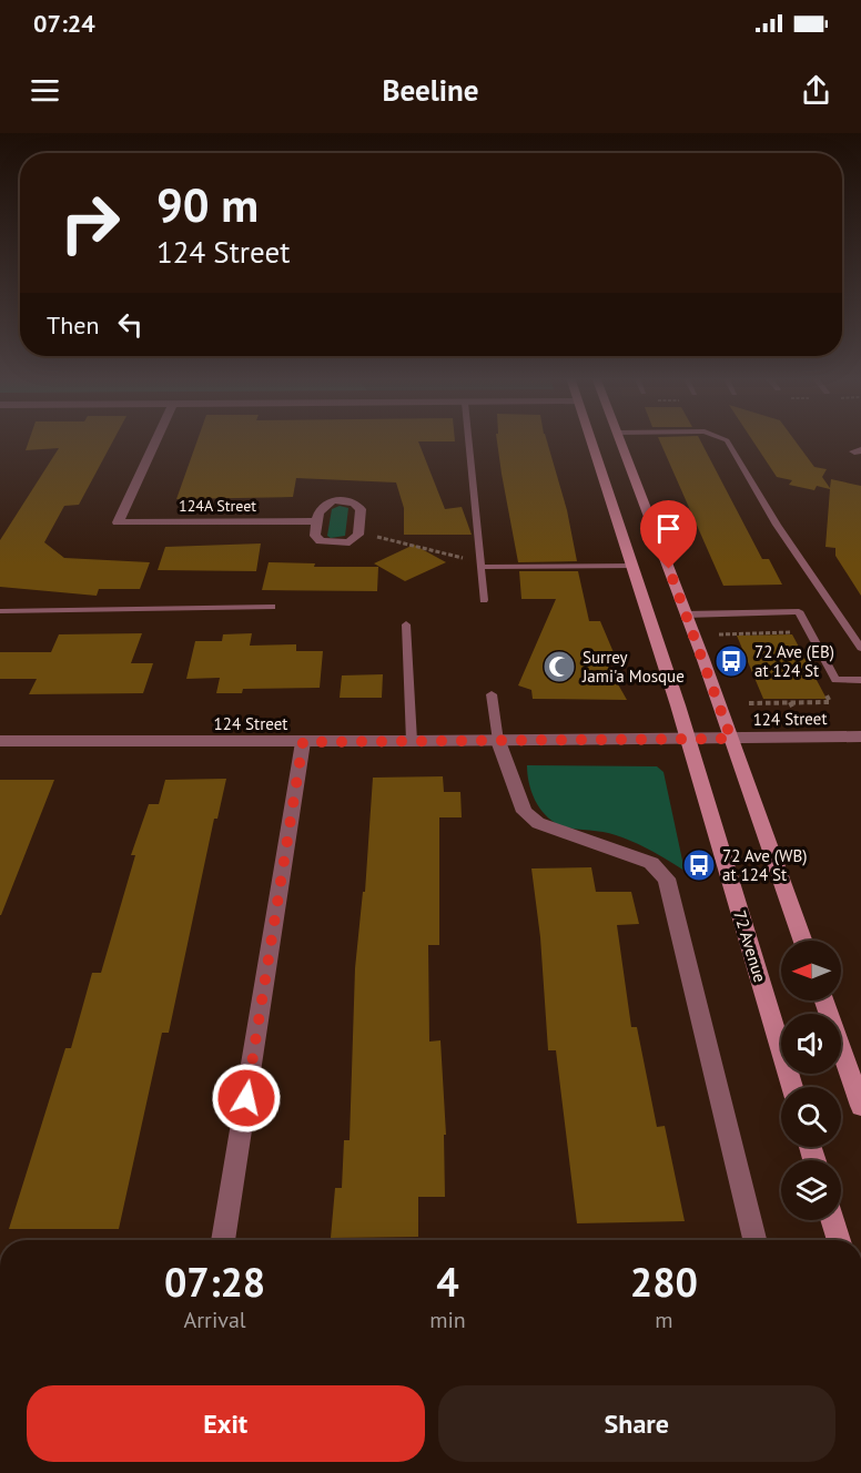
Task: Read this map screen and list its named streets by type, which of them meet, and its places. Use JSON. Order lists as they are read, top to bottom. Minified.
{"streets":{"main road":["72 Avenue"],"street":["124A Street","124 Street"]},"crossings":[["124 Street","72 Avenue"]],"places":{"bus stop":["72 Ave (EB) at 124 St","72 Ave (WB) at 124 St"],"mosque":["Surrey Jami'a Mosque"]},"north":"left","page":{"status":"07:24","header":"Beeline","turn":["90 m","124 Street"],"then":"Then","eta":["07:28","Arrival","4","min","280","m"],"buttons":["Exit","Share"]}}
